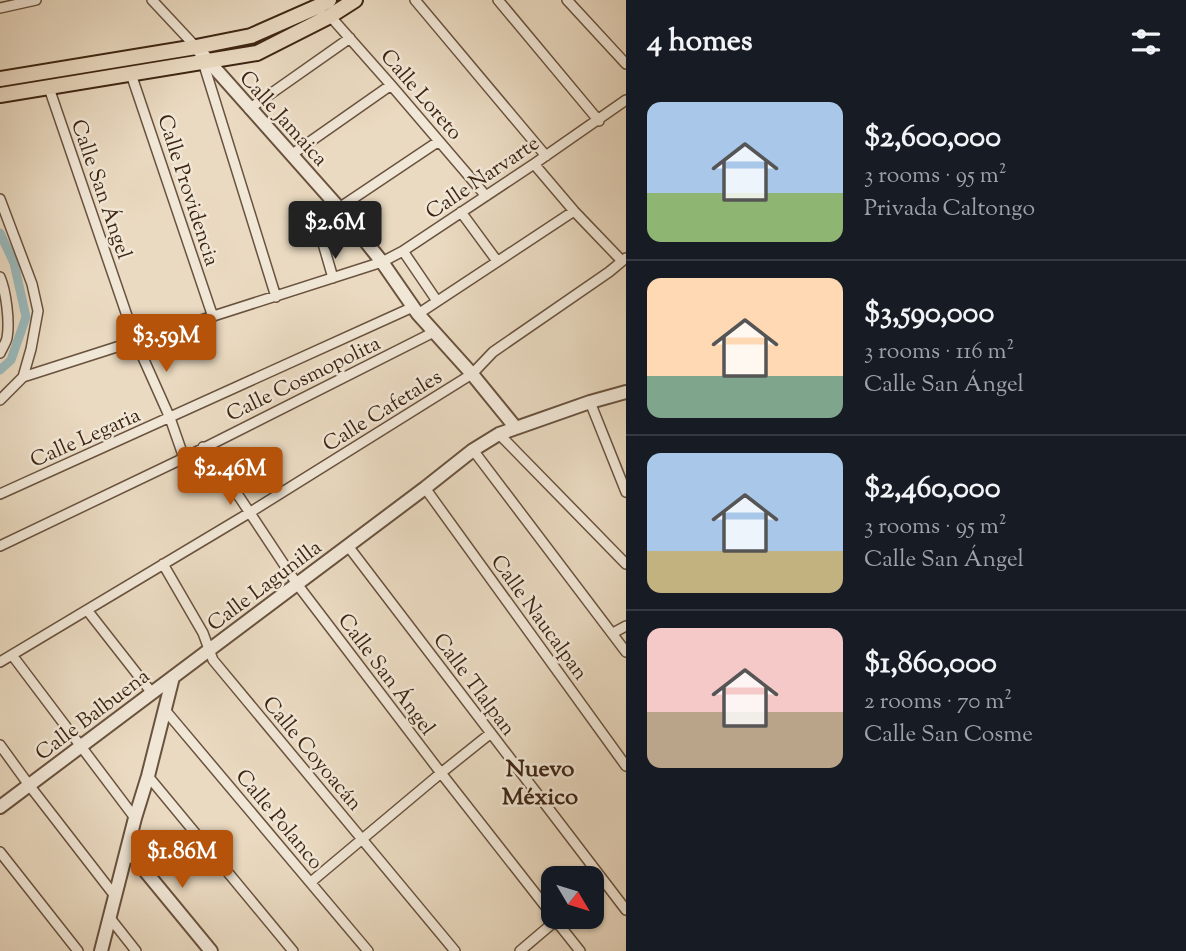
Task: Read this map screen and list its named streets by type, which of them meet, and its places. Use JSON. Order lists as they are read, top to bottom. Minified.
{"streets":{"street":["Calle Loreto","Calle Jamaica","Calle Narvarte","Calle San Ángel","Calle Providencia","Calle Cosmopolita","Calle Cafetales","Calle Legaria","Calle Lagunilla","Calle Naucalpan","Calle Tlalpan","Calle Balbuena","Calle Coyoacán","Calle Polanco"]},"crossings":[["Calle Loreto","Calle Narvarte"],["Calle Jamaica","Calle Narvarte"],["Calle Jamaica","Calle Cosmopolita"],["Calle Jamaica","Calle Cafetales"],["Calle Jamaica","Calle Legaria"],["Calle Jamaica","Calle Lagunilla"],["Calle Narvarte","Calle San Ángel"],["Calle Narvarte","Calle Providencia"],["Calle San Ángel","Calle Cosmopolita"],["Calle San Ángel","Calle Cafetales"],["Calle San Ángel","Calle Legaria"],["Calle San Ángel","Calle Lagunilla"],["Calle Cafetales","Calle Coyoacán"],["Calle Lagunilla","Calle Naucalpan"],["Calle Lagunilla","Calle Tlalpan"],["Calle Lagunilla","Calle Balbuena"],["Calle Lagunilla","Calle Coyoacán"]],"districts":["Nuevo México"],"north":"bottom right","page":{"heading":"4 homes","list":[{"name":"$2,600,000","note":"3 rooms · 95 m² · Privada Caltongo"},{"name":"$3,590,000","note":"3 rooms · 116 m² · Calle San Ángel"},{"name":"$2,460,000","note":"3 rooms · 95 m² · Calle San Ángel"},{"name":"$1,860,000","note":"2 rooms · 70 m² · Calle San Cosme"}],"price":["$2.6M","$3.59M","$2.46M","$1.86M"]}}
